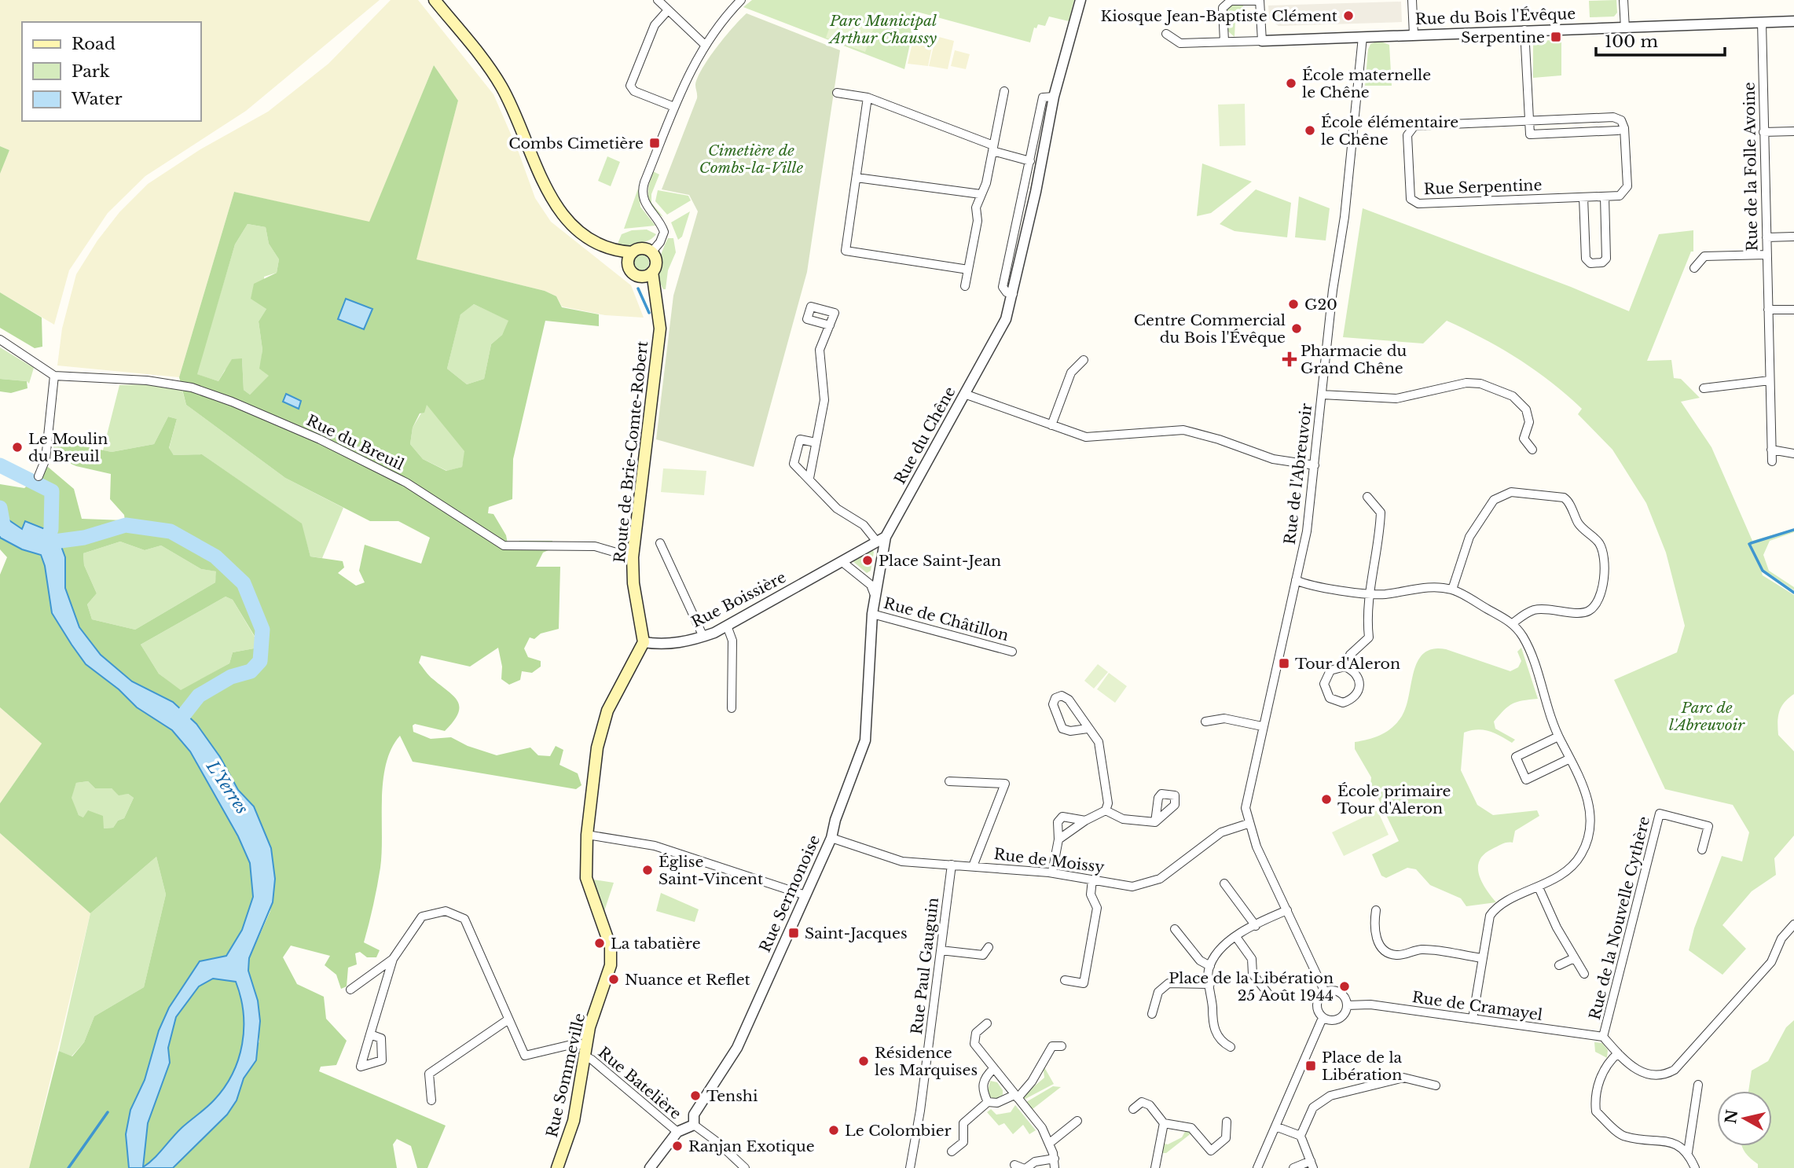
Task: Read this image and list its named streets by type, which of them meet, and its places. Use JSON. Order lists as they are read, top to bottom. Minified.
{"streets":{"main road":["Route de Brie-Comte-Robert","Rue Sommeville"],"street":["Rue du Bois l'Évêque","Rue de la Folle Avoine","Rue Serpentine","Rue du Chêne","Rue du Breuil","Rue de l'Abreuvoir","Rue Boissière","Rue de Châtillon","Rue de Moissy","Rue Sermonoise","Rue de la Nouvelle Cythère","Rue Paul Gauguin","Rue de Cramayel","Rue Batelière"]},"crossings":[["Rue du Bois l'Évêque","Rue de la Folle Avoine"],["Rue du Bois l'Évêque","Rue de l'Abreuvoir"],["Rue du Chêne","Rue Boissière"],["Rue du Chêne","Rue Sermonoise"],["Rue du Breuil","Route de Brie-Comte-Robert"],["Route de Brie-Comte-Robert","Rue Boissière"],["Route de Brie-Comte-Robert","Rue Sommeville"],["Rue de l'Abreuvoir","Rue de Moissy"],["Rue de l'Abreuvoir","Rue de Cramayel"],["Rue Boissière","Rue Sommeville"],["Rue de Châtillon","Rue Sermonoise"],["Rue de Moissy","Rue Sermonoise"],["Rue de Moissy","Rue Paul Gauguin"],["Rue de la Nouvelle Cythère","Rue de Cramayel"],["Rue Sommeville","Rue Batelière"]],"water":["L'Yerres"],"parks":["Parc Municipal Arthur Chaussy","Cimetière de Combs-la-Ville","Parc de l'Abreuvoir"],"places":{"other":["Kiosque Jean-Baptiste Clément","École maternelle le Chêne","École élémentaire le Chêne","G20","Centre Commercial du Bois l'Évêque","Le Moulin du Breuil","Place Saint-Jean","École primaire Tour d'Aleron","Église Saint-Vincent","La tabatière","Nuance et Reflet","Place de la Libération 25 Août 1944","Résidence les Marquises","Tenshi","Le Colombier","Ranjan Exotique"],"transit":["Serpentine","Combs Cimetière","Tour d'Aleron","Saint-Jacques","Place de la Libération"],"health":["Pharmacie du Grand Chêne"]},"legend":["Road","Park","Water"],"scale_bar":"100 m","north":"left"}
